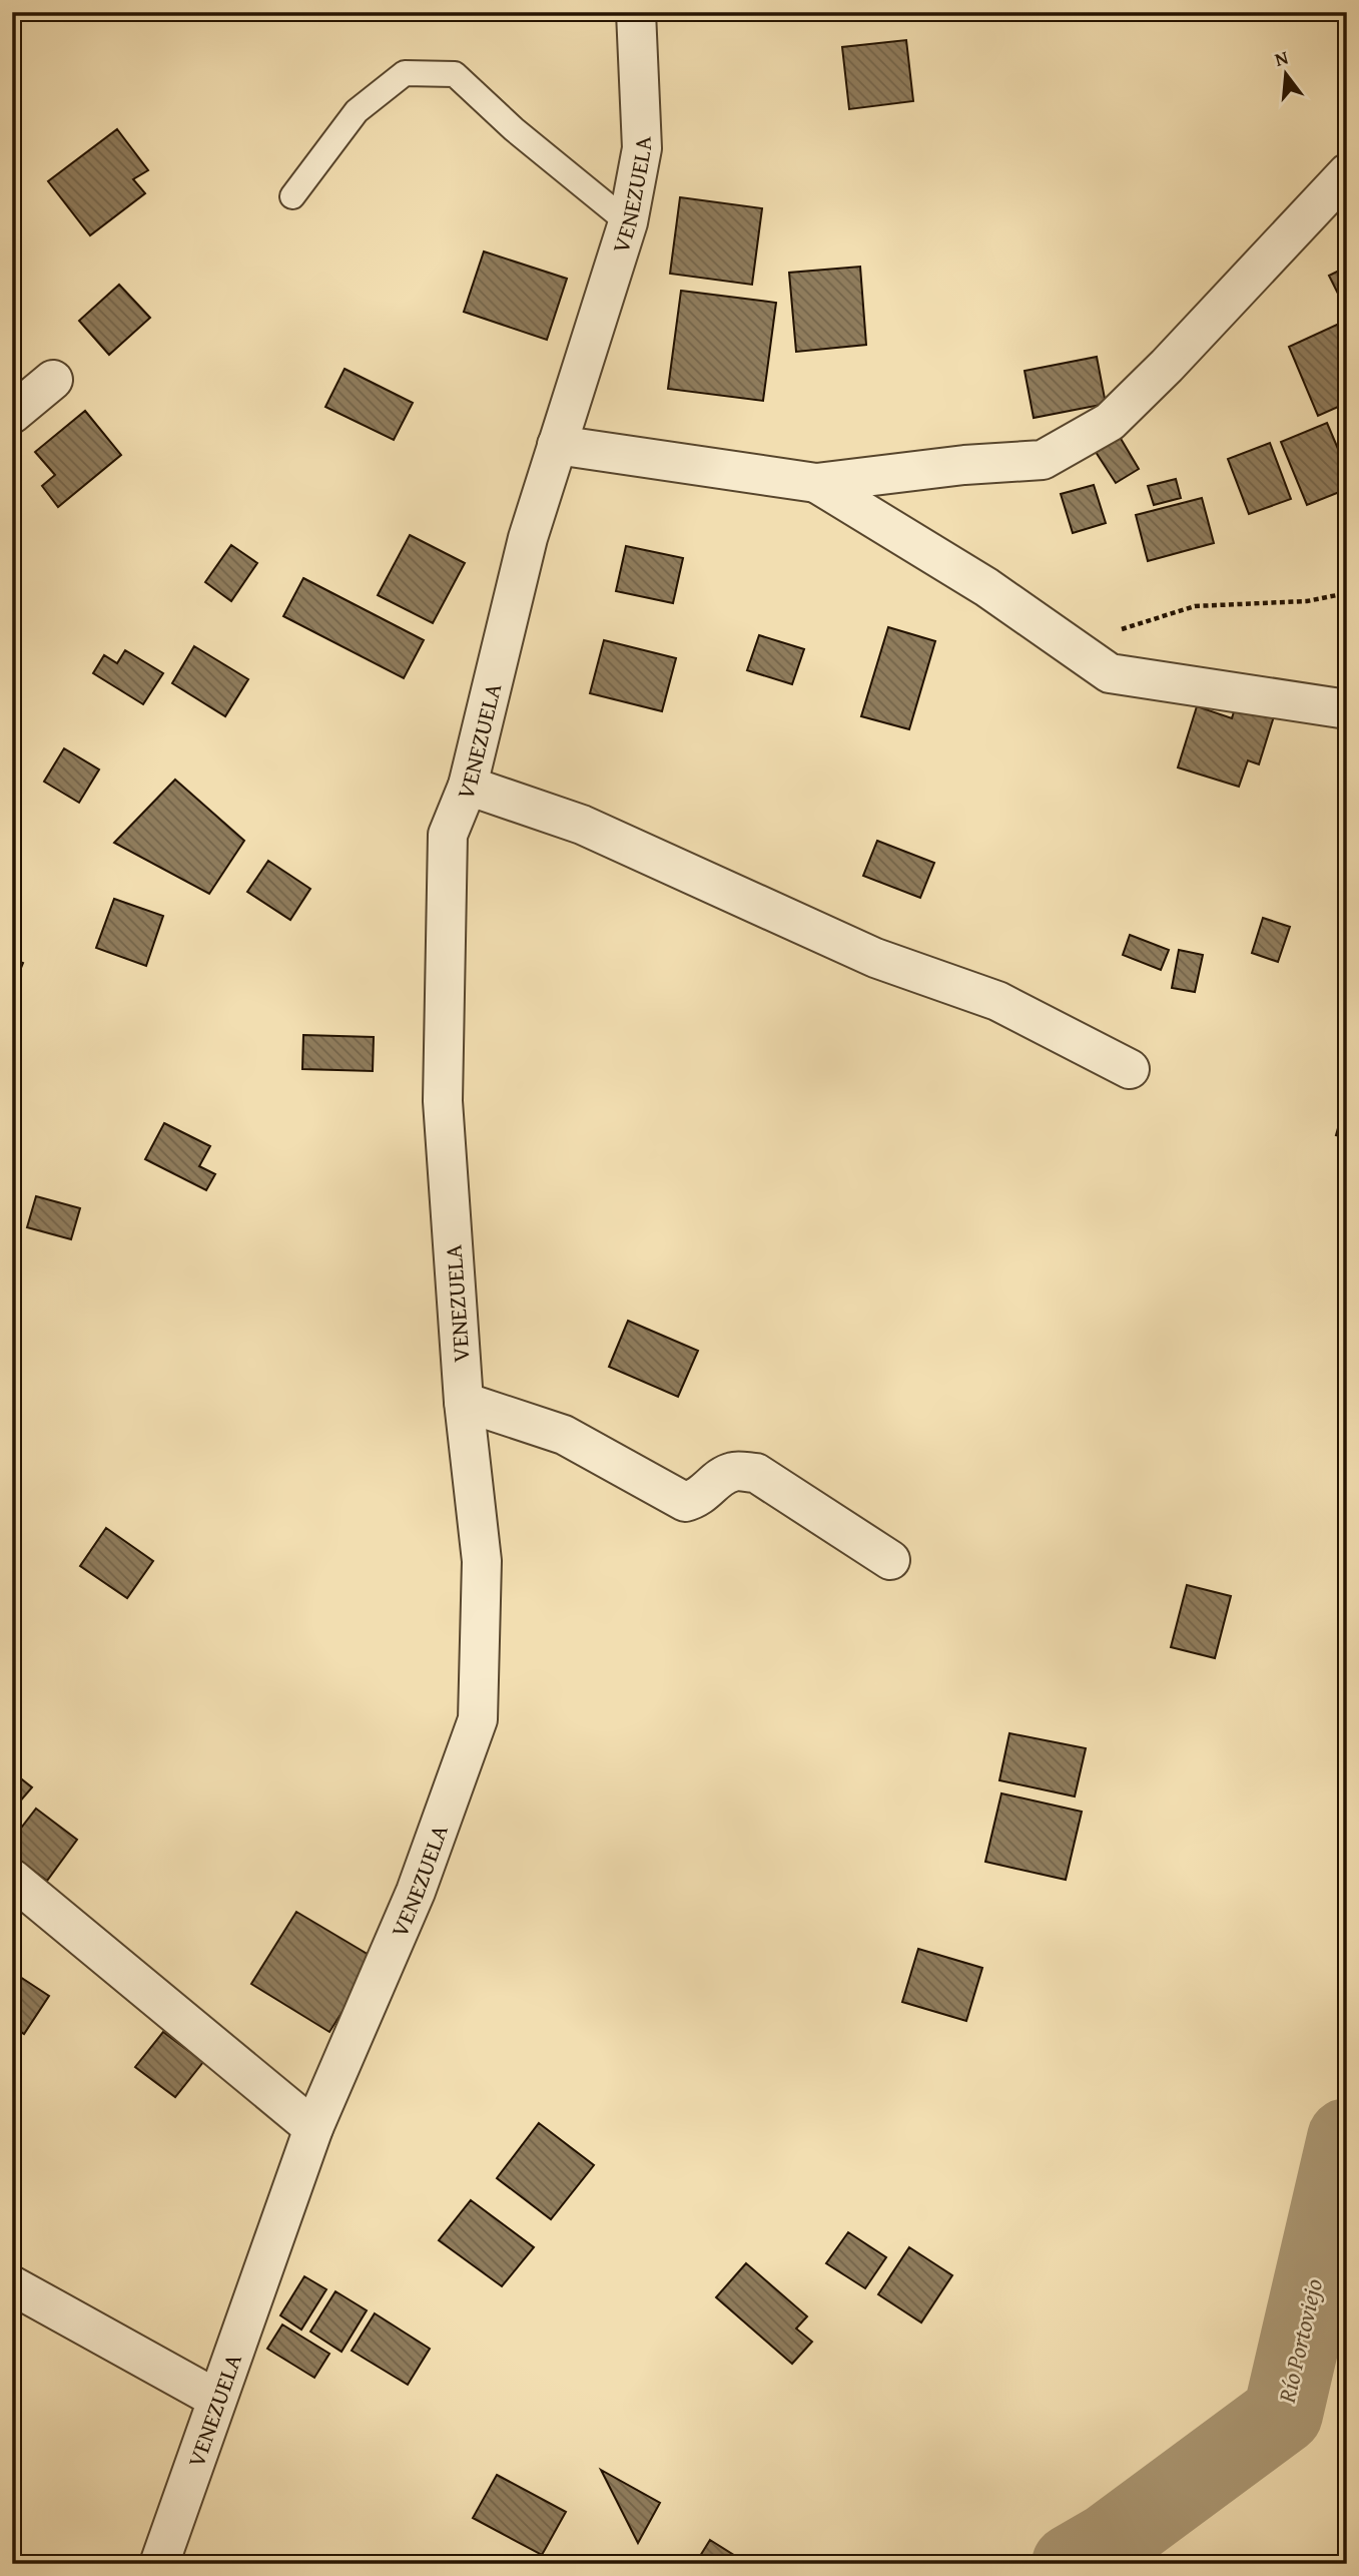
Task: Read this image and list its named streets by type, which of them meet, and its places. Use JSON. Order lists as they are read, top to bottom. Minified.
{"streets":{"street":["VENEZUELA"]},"water":["Río Portoviejo"],"north":"top"}
